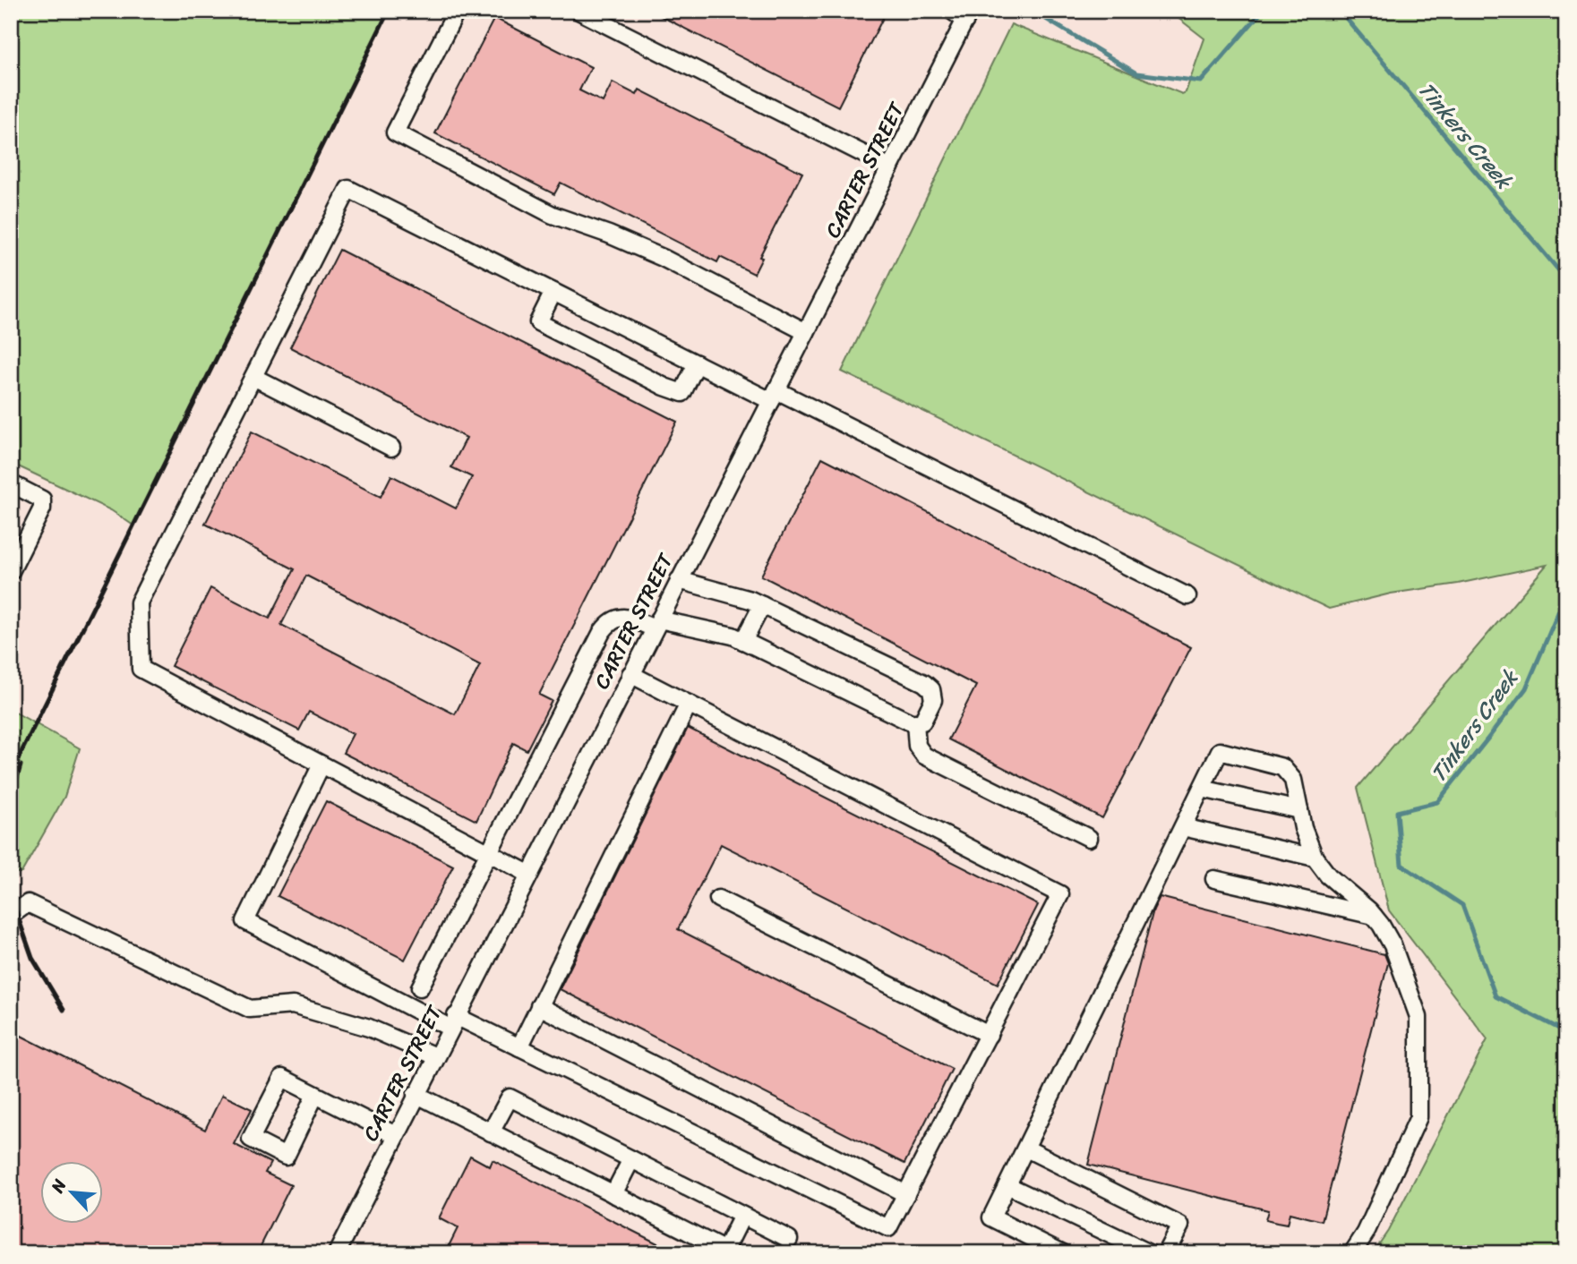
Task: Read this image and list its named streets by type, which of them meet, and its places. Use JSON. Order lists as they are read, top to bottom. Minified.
{"streets":{"street":["CARTER STREET"]},"water":["Tinkers Creek"],"north":"top left"}
